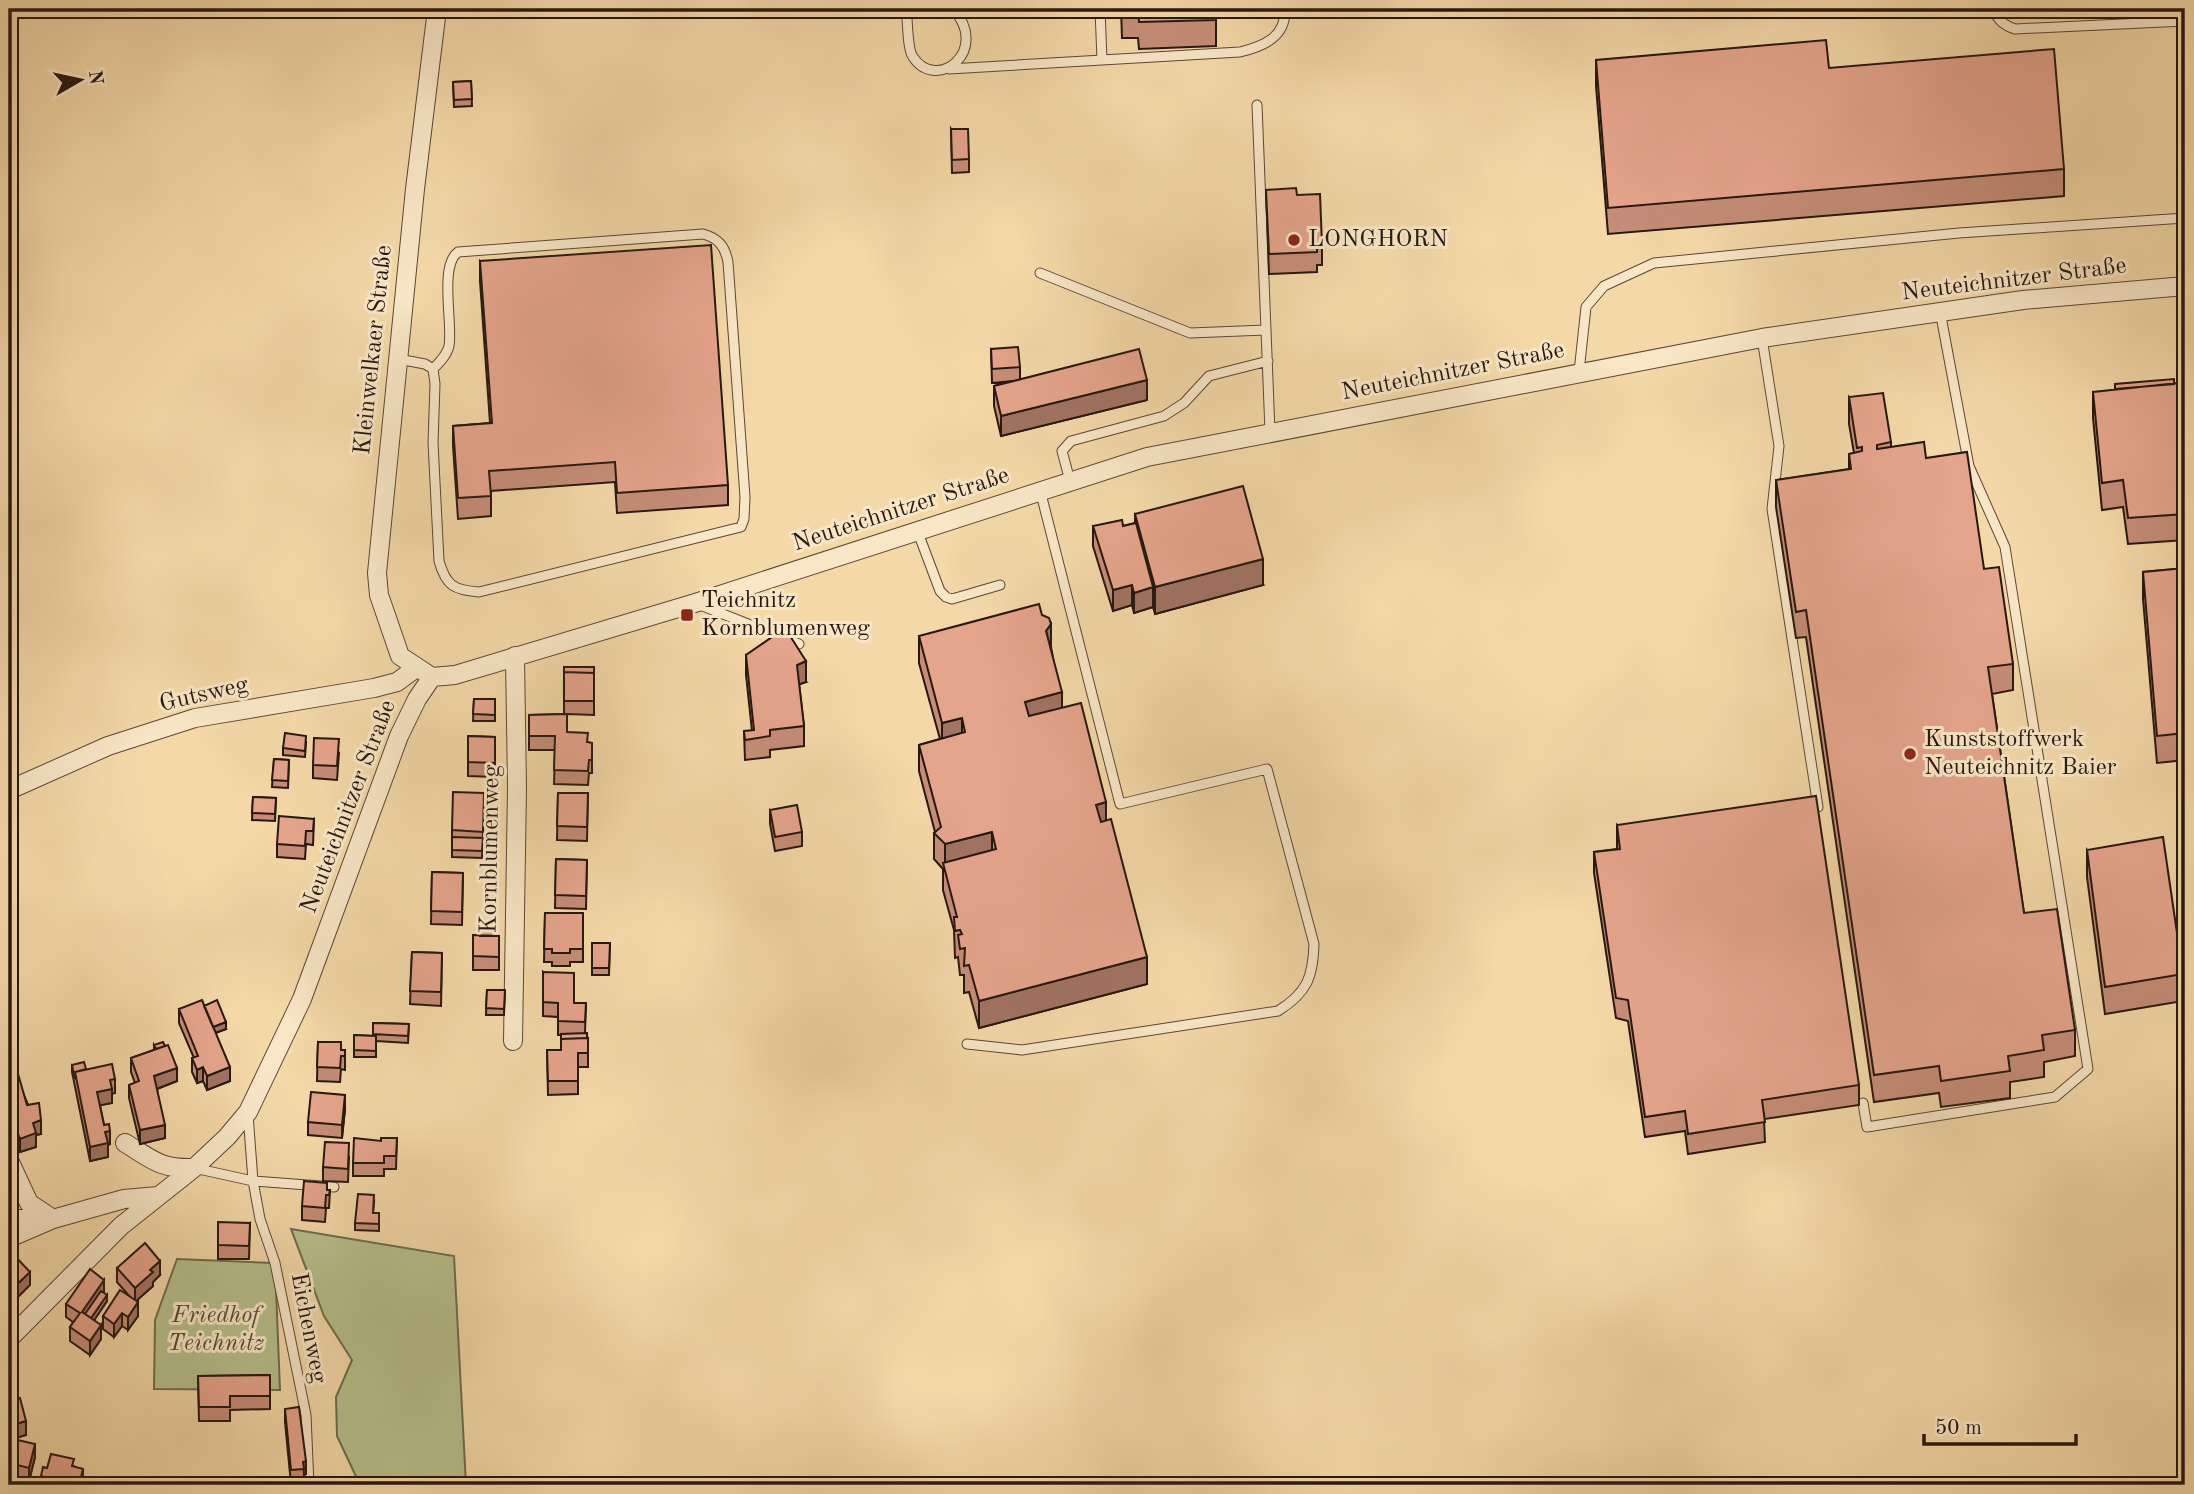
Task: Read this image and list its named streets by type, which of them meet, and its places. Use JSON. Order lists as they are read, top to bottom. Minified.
{"streets":{"street":["Neuteichnitzer Straße","Kleinwelkaer Straße","Gutsweg","Kornblumenweg"],"lane":["Eichenweg"]},"crossings":[["Neuteichnitzer Straße","Kleinwelkaer Straße"],["Neuteichnitzer Straße","Kornblumenweg"],["Neuteichnitzer Straße","Eichenweg"],["Kleinwelkaer Straße","Gutsweg"]],"parks":["Friedhof Teichnitz"],"places":{"other":["LONGHORN","Kunststoffwerk Neuteichnitz Baier"],"transit":["Teichnitz Kornblumenweg"]},"scale_bar":"50 m","north":"right"}
